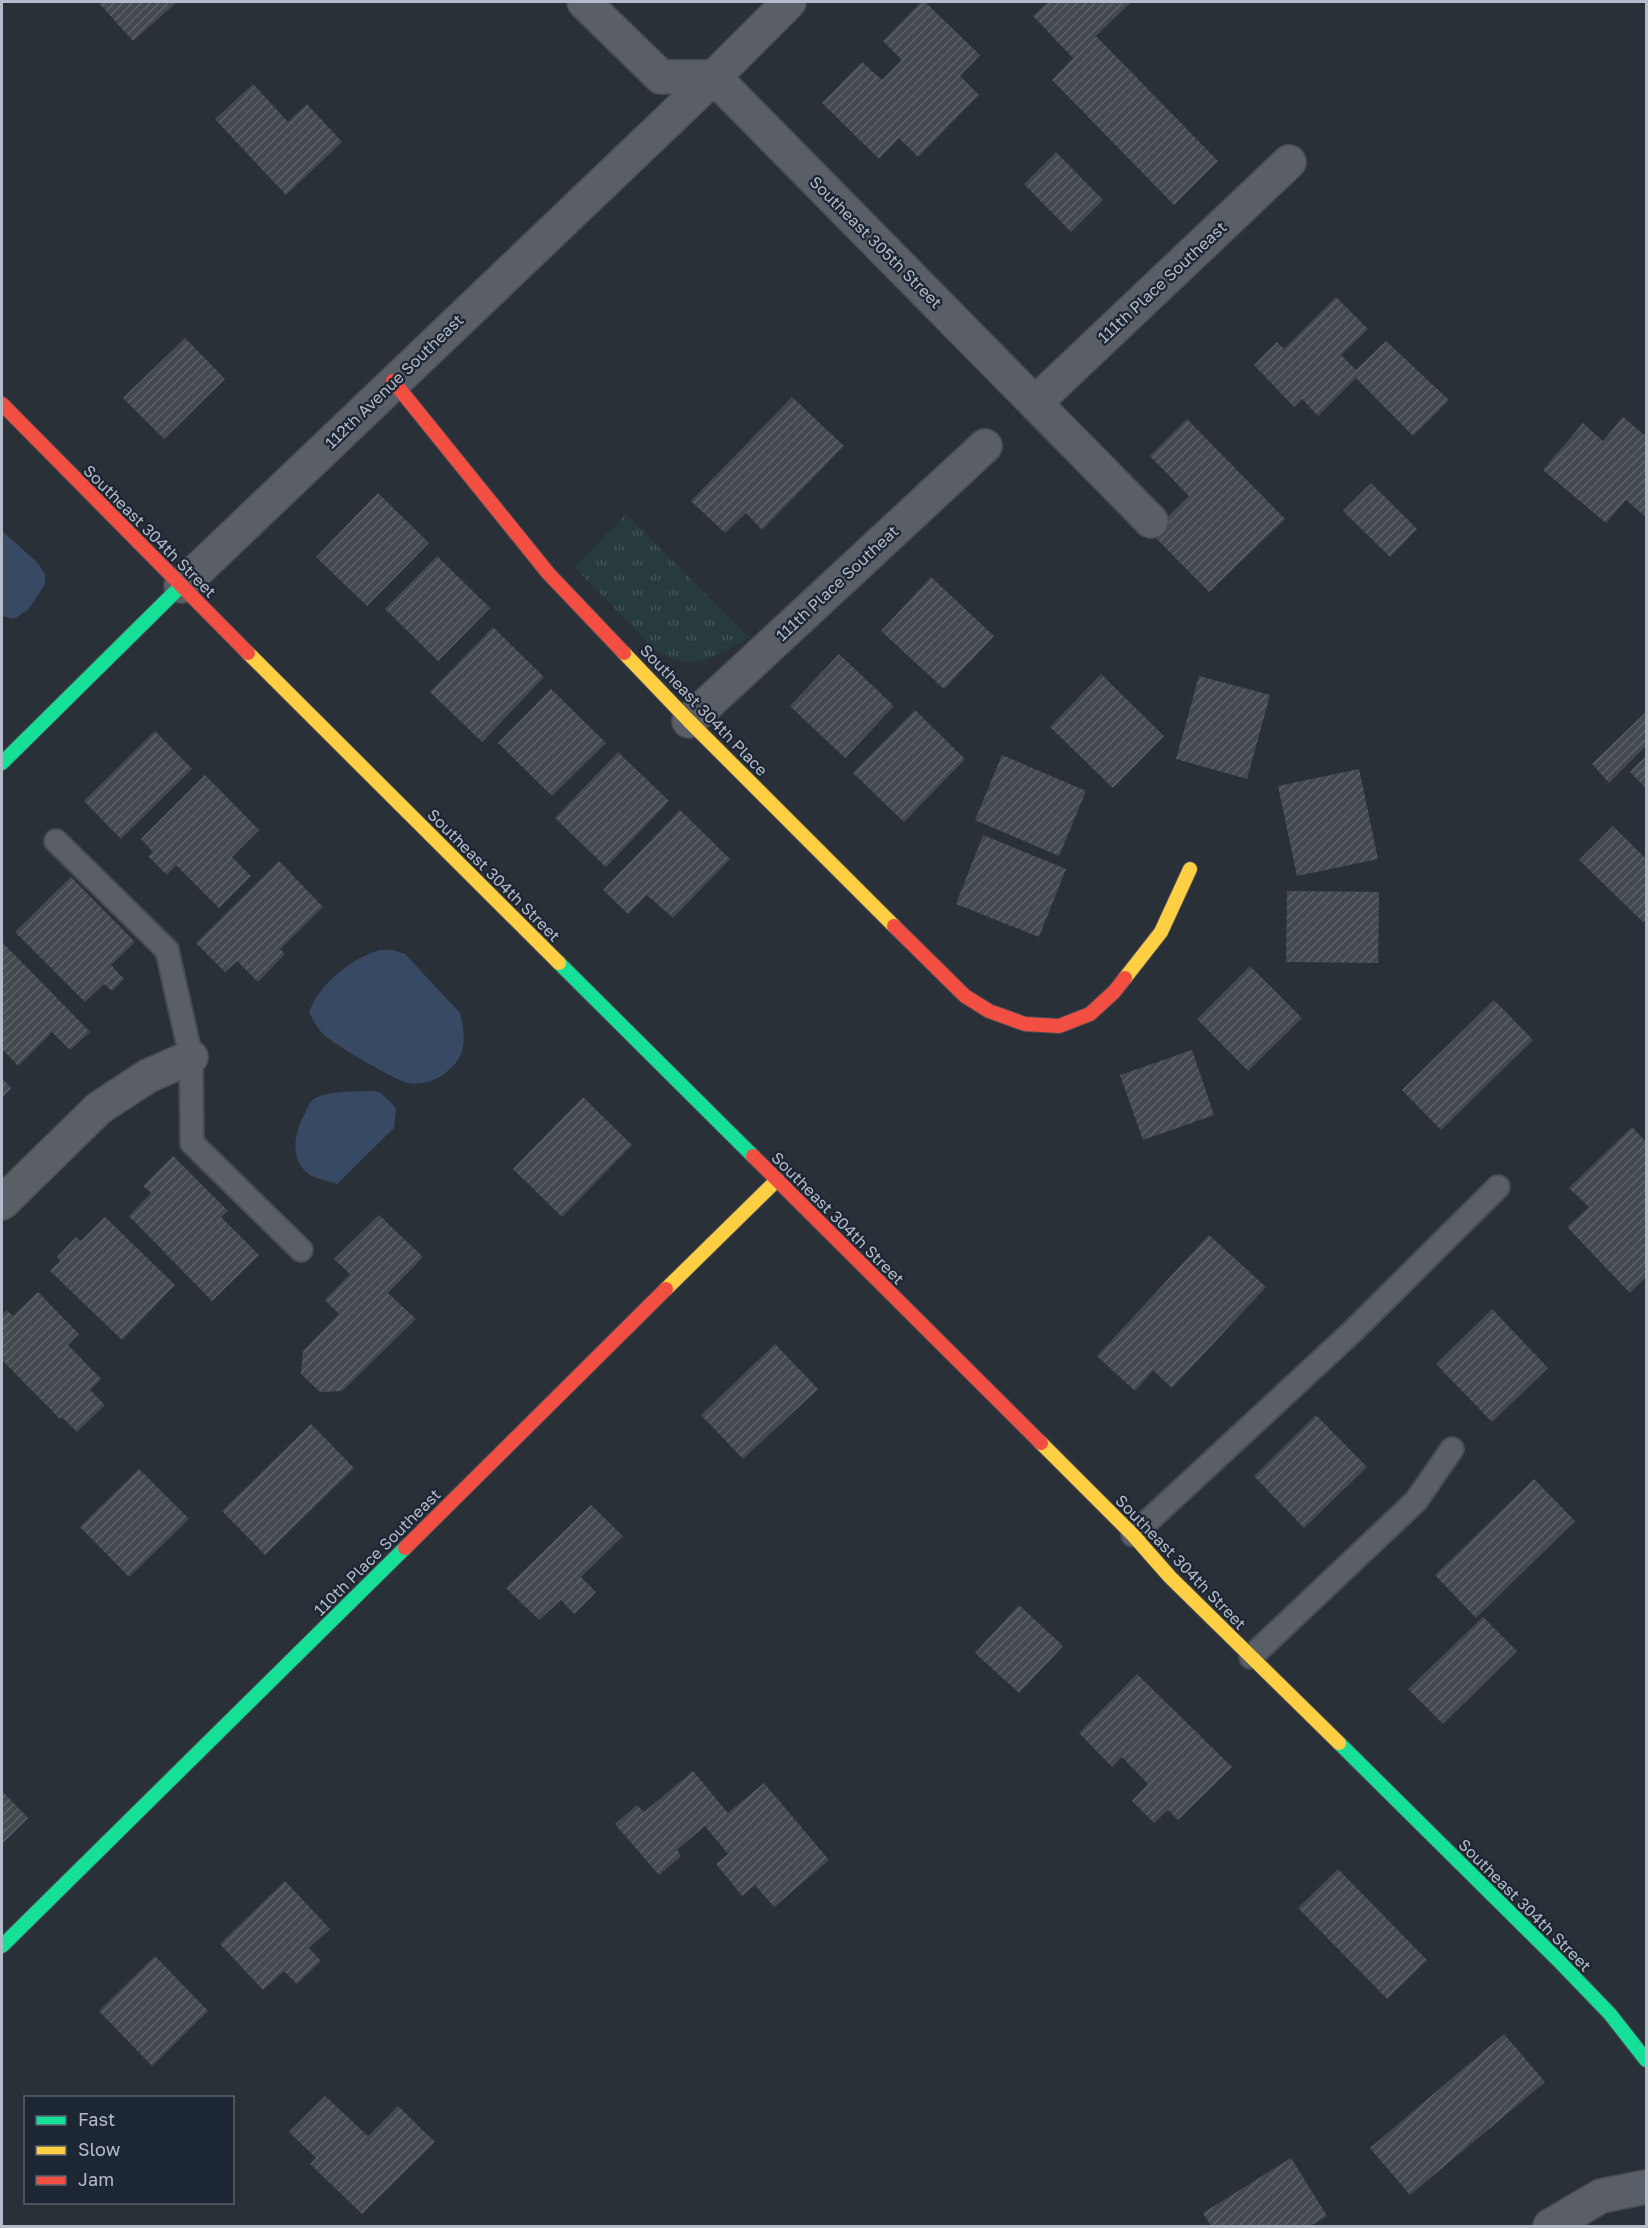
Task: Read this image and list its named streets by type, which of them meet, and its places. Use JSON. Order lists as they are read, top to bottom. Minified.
{"streets":{"street":["Southeast 305th Street","111th Place Southeast","112th Avenue Southeast","Southeast 304th Street","111th Place Southeat","Southeast 304th Place","110th Place Southeast"]},"crossings":[["Southeast 305th Street","111th Place Southeast"],["Southeast 305th Street","112th Avenue Southeast"],["112th Avenue Southeast","Southeast 304th Street"],["112th Avenue Southeast","Southeast 304th Place"],["Southeast 304th Street","110th Place Southeast"],["111th Place Southeat","Southeast 304th Place"]],"legend":["Fast","Slow","Jam"]}
